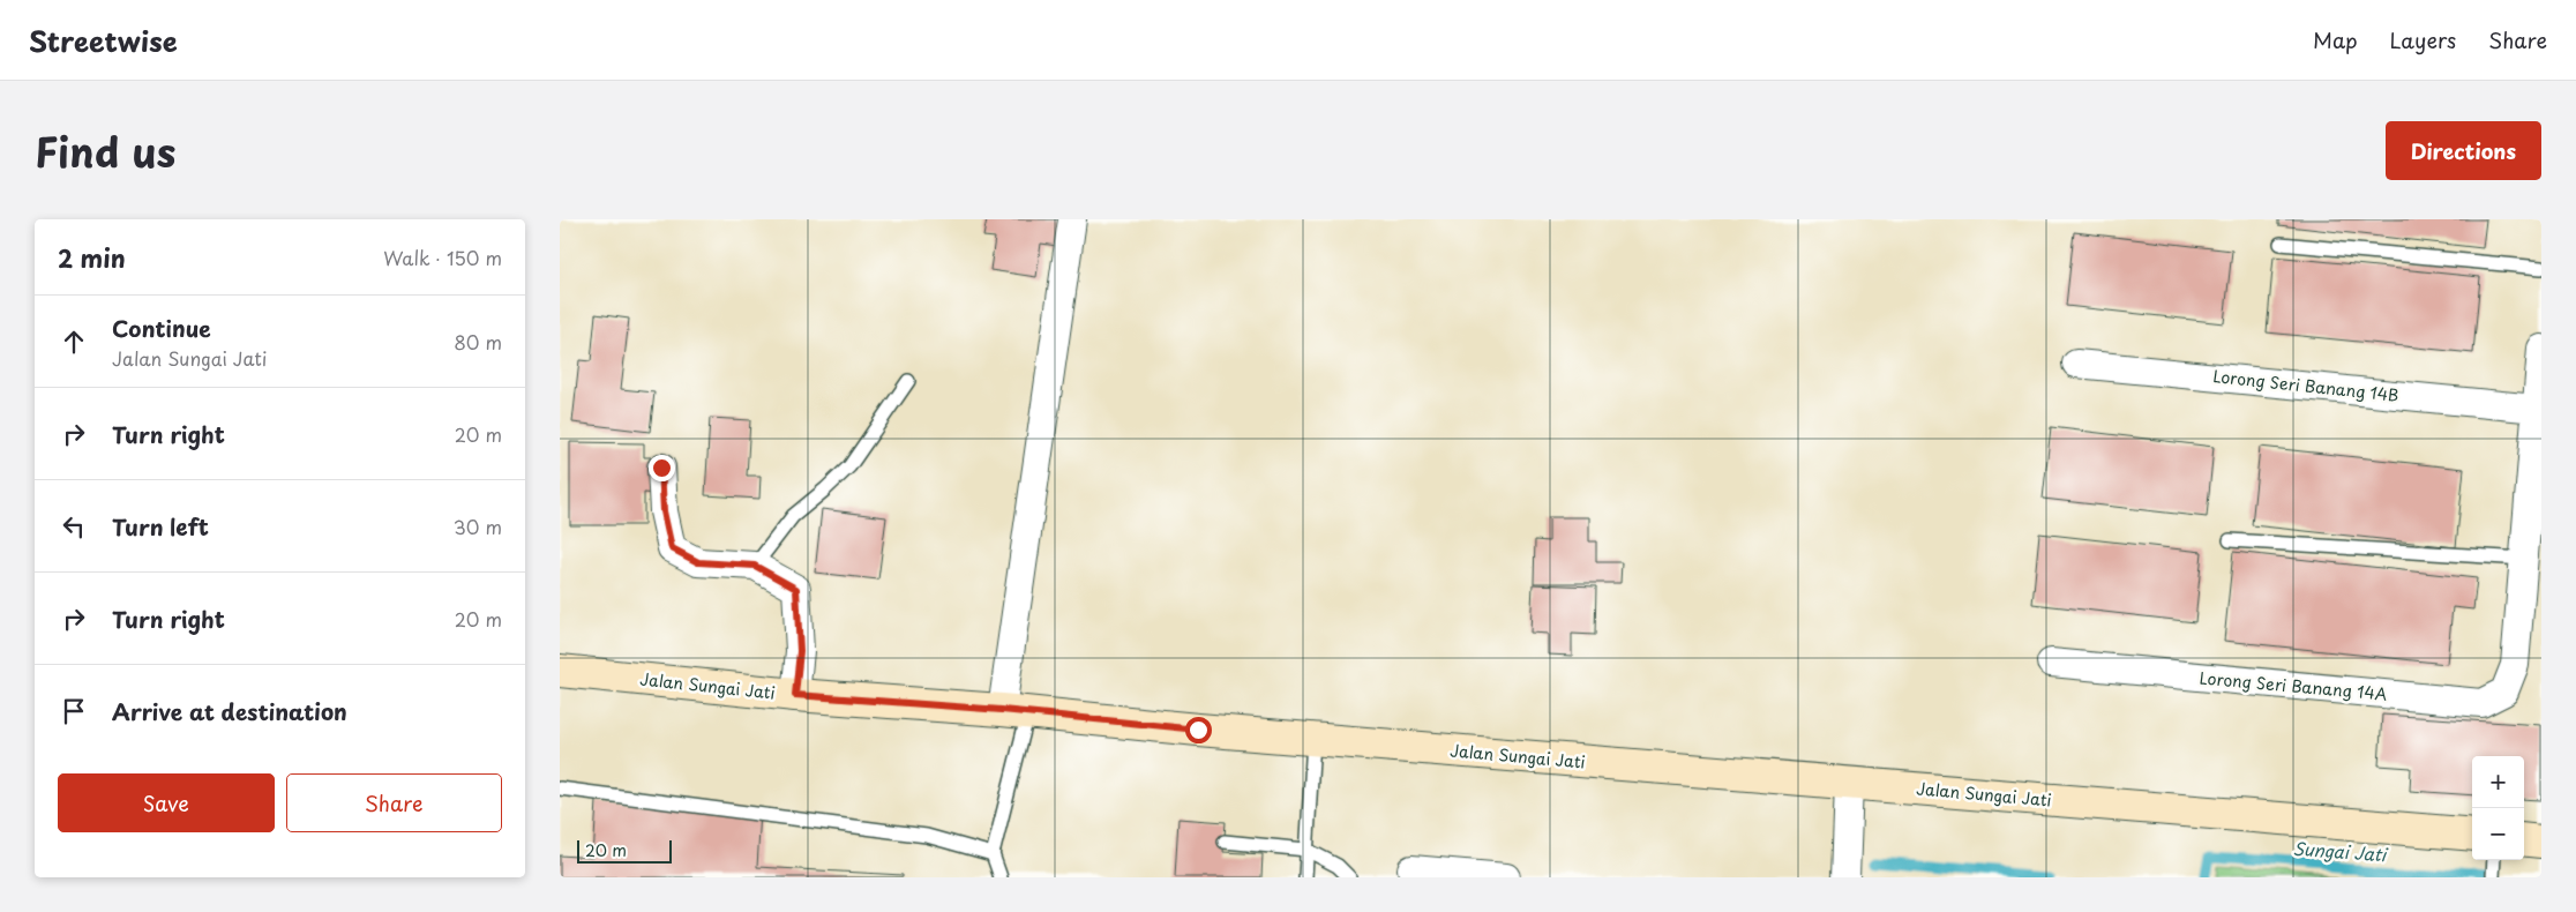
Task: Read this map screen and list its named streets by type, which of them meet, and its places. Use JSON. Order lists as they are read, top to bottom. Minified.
{"streets":{"main road":["Jalan Sungai Jati"],"street":["Lorong Seri Banang 14B","Lorong Seri Banang 14A"]},"crossings":[["Lorong Seri Banang 14B","Lorong Seri Banang 14A"]],"water":["Sungai Jati"],"scale_bar":"20 m","page":{"header":"Streetwise","nav":["Map","Layers","Share"],"title":"Find us","buttons":["Directions",["Save","Share"]],"heading":["2 min","Walk · 150 m"],"list":[["Continue","Jalan Sungai Jati","80 m"],["Turn right","20 m"],["Turn left","30 m"],["Turn right","20 m"],"Arrive at destination"],"map_buttons":["+","−"],"scale":"20 m"}}
